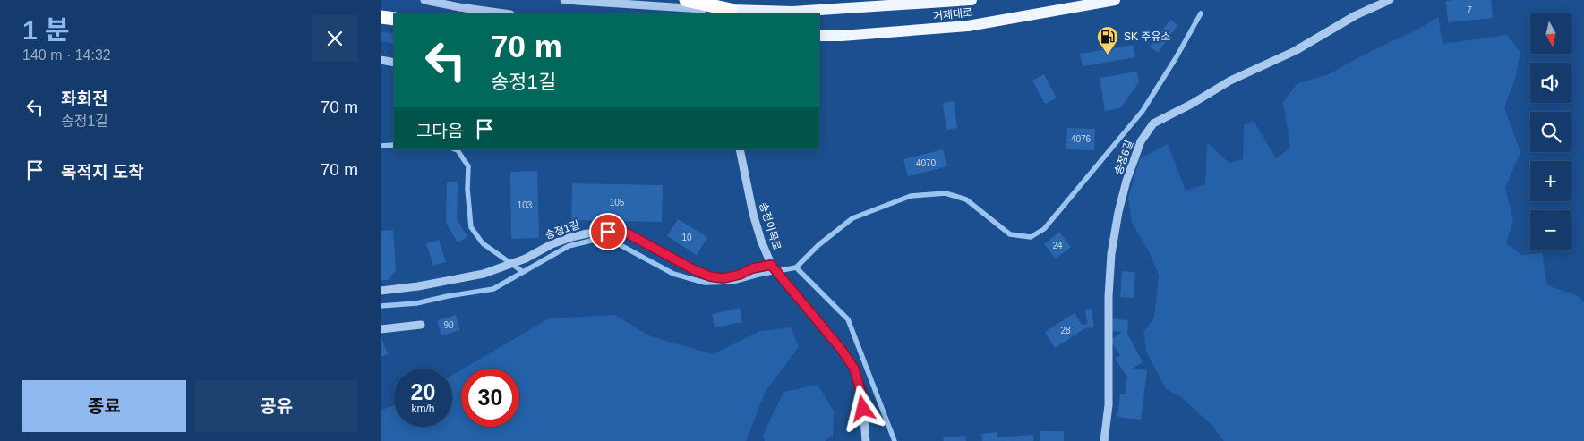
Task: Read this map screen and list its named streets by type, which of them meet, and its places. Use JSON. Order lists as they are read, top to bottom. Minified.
{"streets":{"main road":["거제대로"],"street":["송정6길","송정이목로","송정1길"]},"crossings":[["송정이목로","송정1길"]],"places":{"fuel station":["SK 주유소"]},"house_numbers":["7","4076","4070","105","103","10","24","90","28"],"north":"bottom","page":{"heading":["1 분","140 m · 14:32"],"map_buttons":["+","−"],"turn":["70 m","송정1길"],"list":[{"name":"좌회전","note":"송정1길","value":"70 m"},{"name":"목적지 도착","value":"70 m"}],"then":"그다음","speed":"20 km/h","limit":"30","buttons":["종료","공유"]}}
